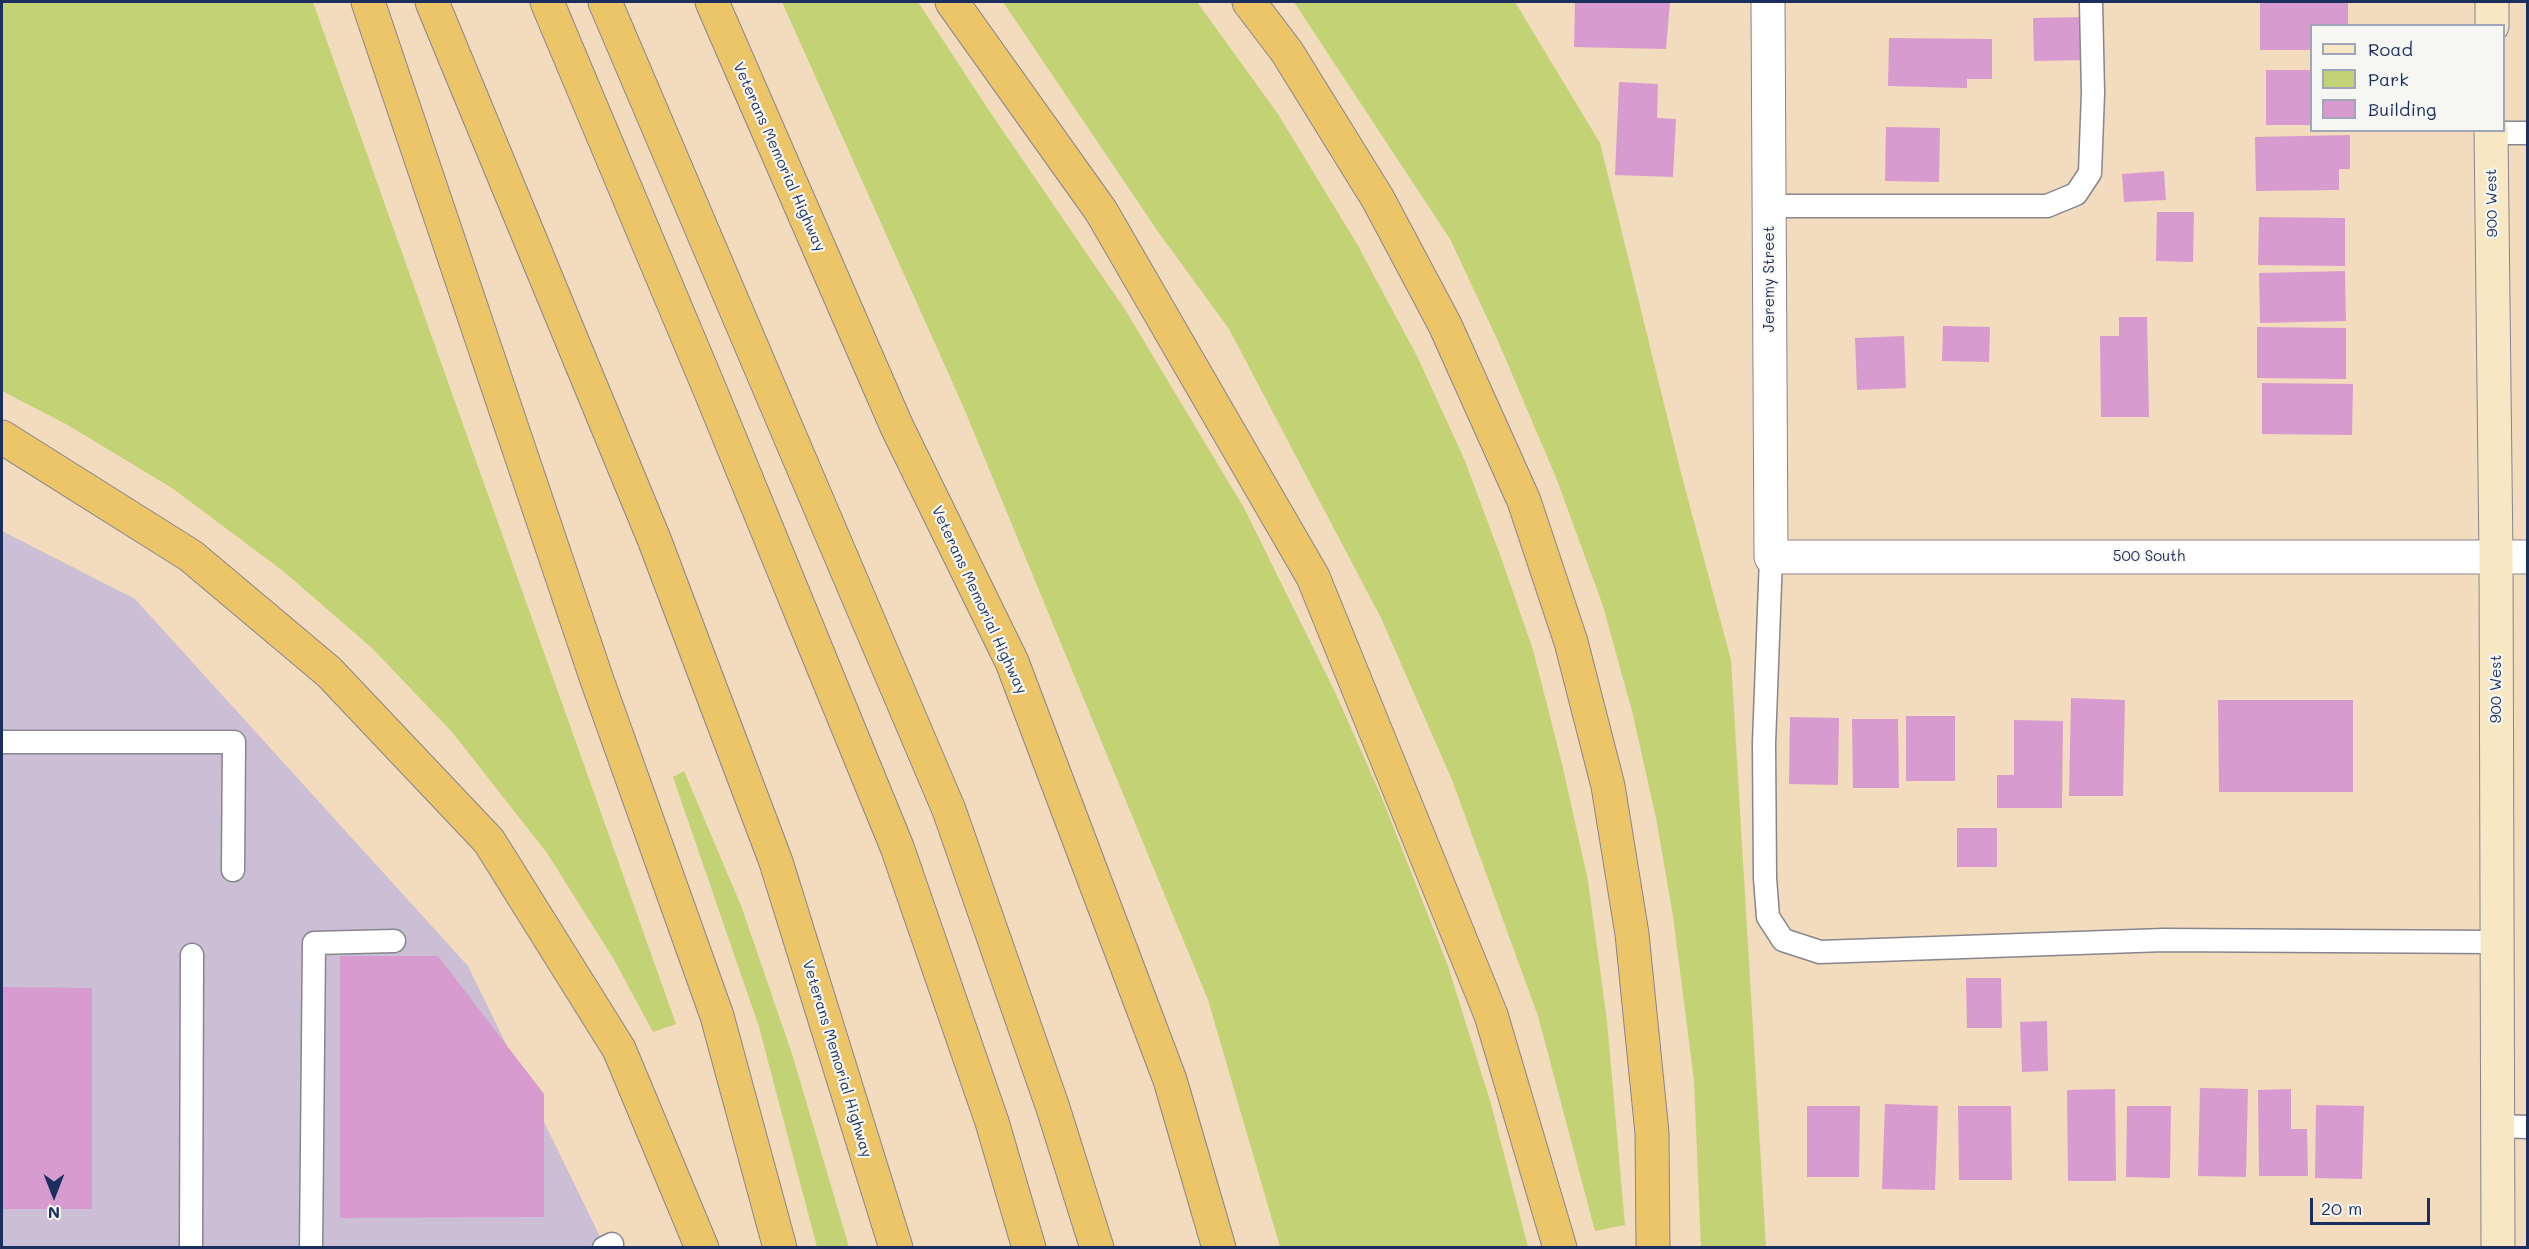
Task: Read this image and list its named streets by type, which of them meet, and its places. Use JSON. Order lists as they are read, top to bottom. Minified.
{"streets":{"highway":["Veterans Memorial Highway"],"main road":["900 West"],"street":["Jeremy Street","500 South"]},"crossings":[["900 West","500 South"],["Jeremy Street","500 South"]],"legend":["Road","Park","Building"],"scale_bar":"20 m","north":"bottom"}
